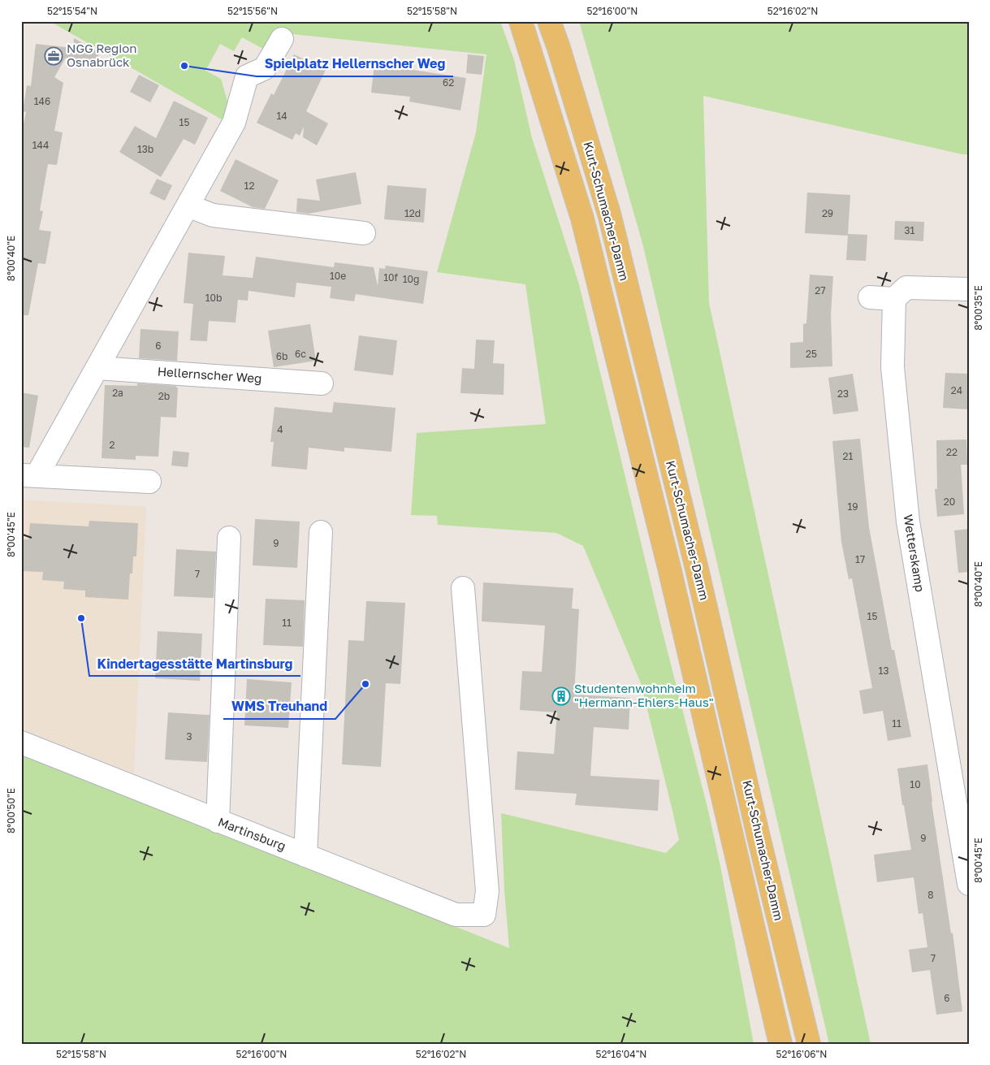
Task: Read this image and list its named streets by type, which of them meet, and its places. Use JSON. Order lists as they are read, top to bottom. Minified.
{"streets":{"main road":["Kurt-Schumacher-Damm"],"street":["Hellernscher Weg","Wetterskamp","Martinsburg"]},"places":{"office":["NGG Region Osnabrück"],"other":["Spielplatz Hellernscher Weg","Kindertagesstätte Martinsburg","WMS Treuhand"],"building":["Studentenwohnheim \"Hermann-Ehlers-Haus\""]},"house_numbers":["62","146","14","15","144","13b","12","12d","29","31","10e","10f","10g","27","10b","6","6c","25","6b","24","2a","23","2b","4","2","22","21","20","19","9","17","7","15","11","13","11","3","10","9","8","7","6"],"coordinates":["52°15'54\"N","52°15'56\"N","52°15'58\"N","52°16'00\"N","52°16'02\"N","8°00'40\"E","8°00'35\"E","8°00'45\"E","8°00'50\"E","52°16'04\"N","52°16'06\"N"]}
